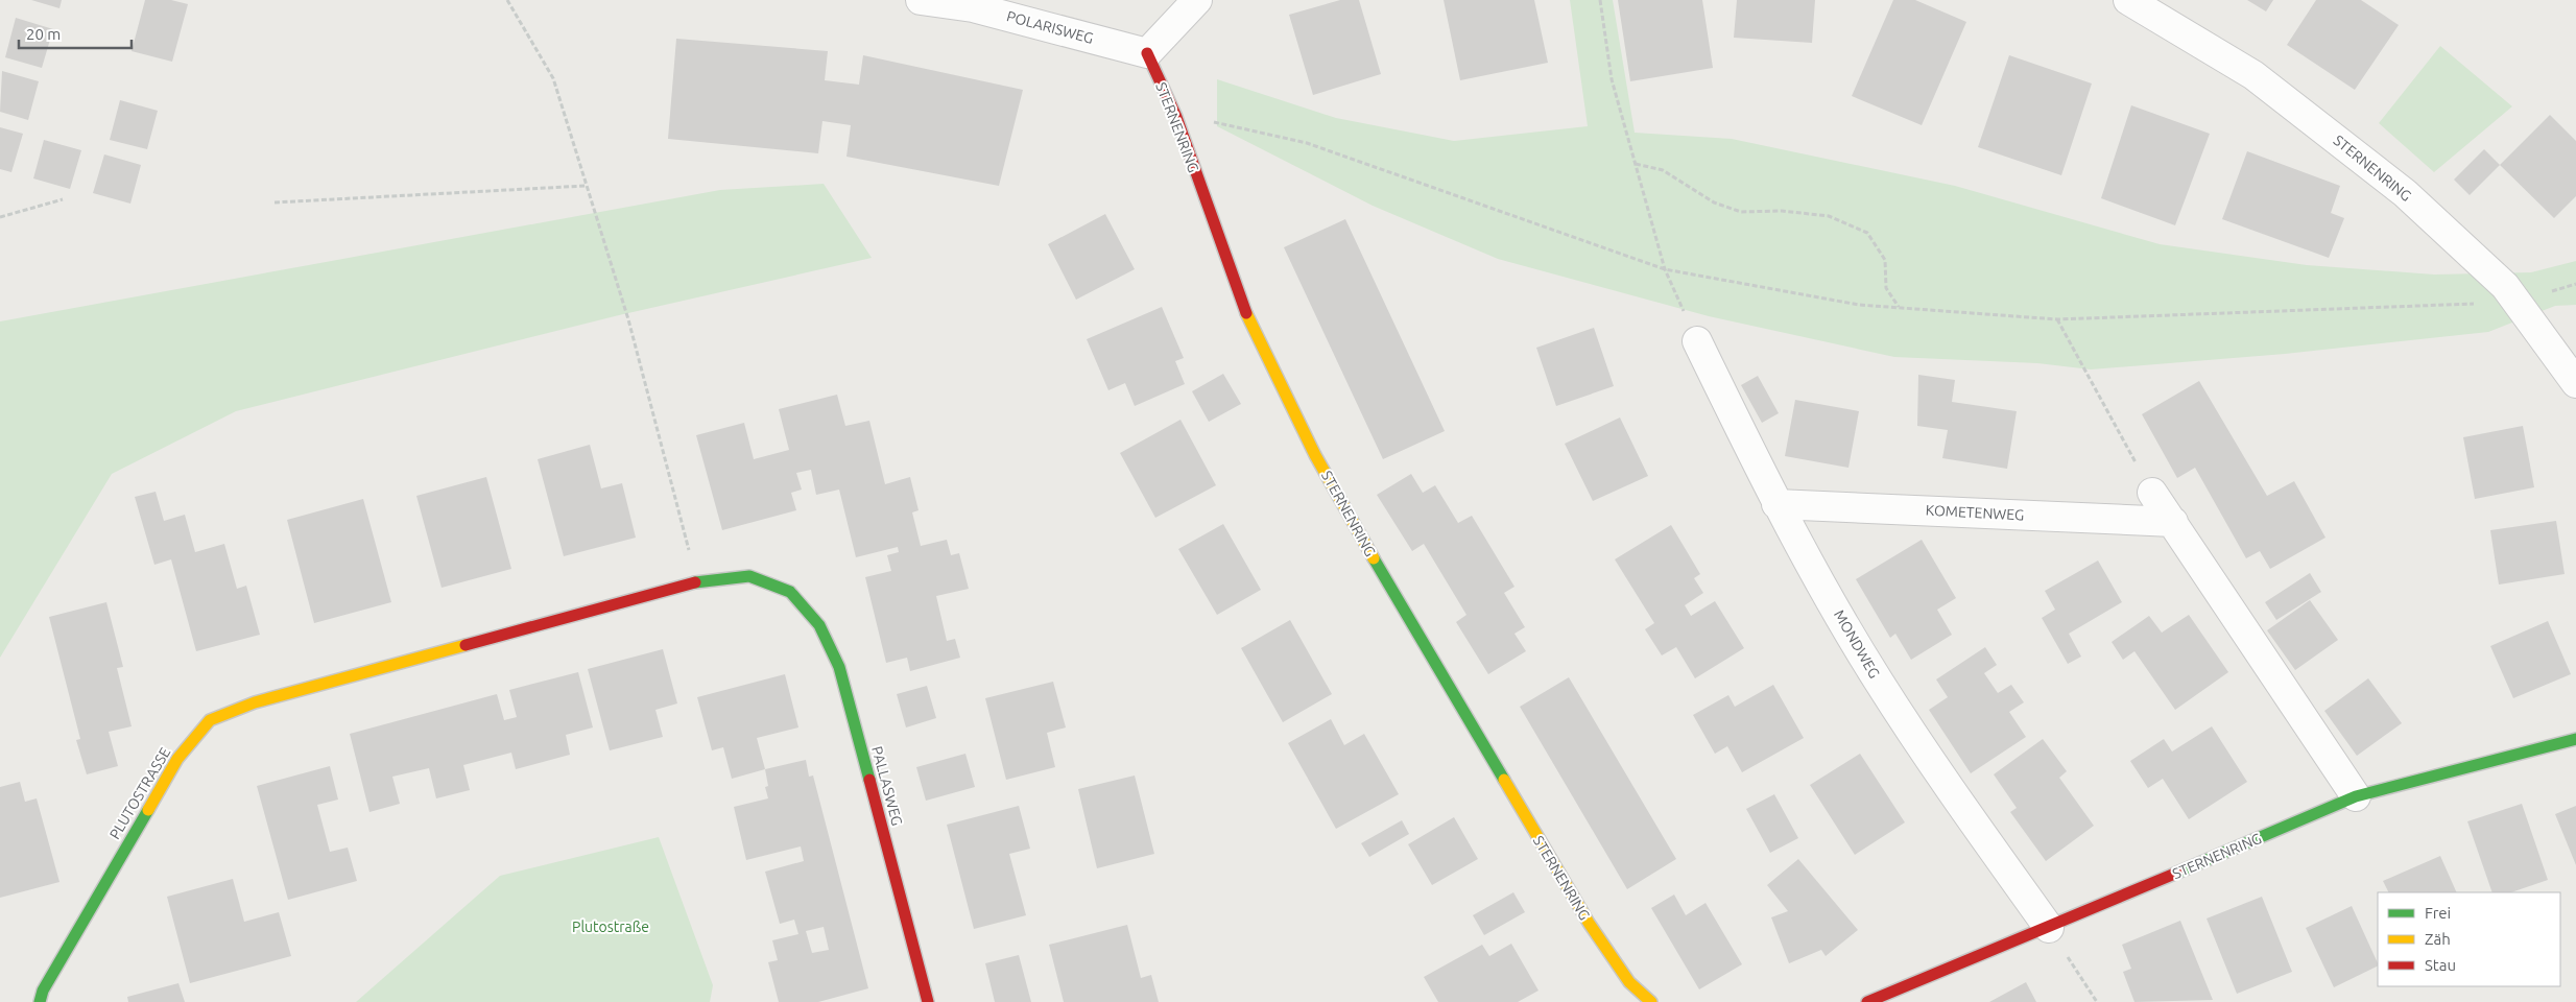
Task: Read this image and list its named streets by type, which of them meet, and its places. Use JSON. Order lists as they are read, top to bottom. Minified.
{"streets":{"street":["POLARISWEG","STERNENRING","KOMETENWEG","MONDWEG","PALLASWEG","PLUTOSTRASSE"]},"crossings":[["POLARISWEG","STERNENRING"],["STERNENRING","MONDWEG"],["KOMETENWEG","MONDWEG"],["PALLASWEG","PLUTOSTRASSE"]],"parks":["Plutostraße"],"legend":["Frei","Zäh","Stau"],"scale_bar":"20 m"}
